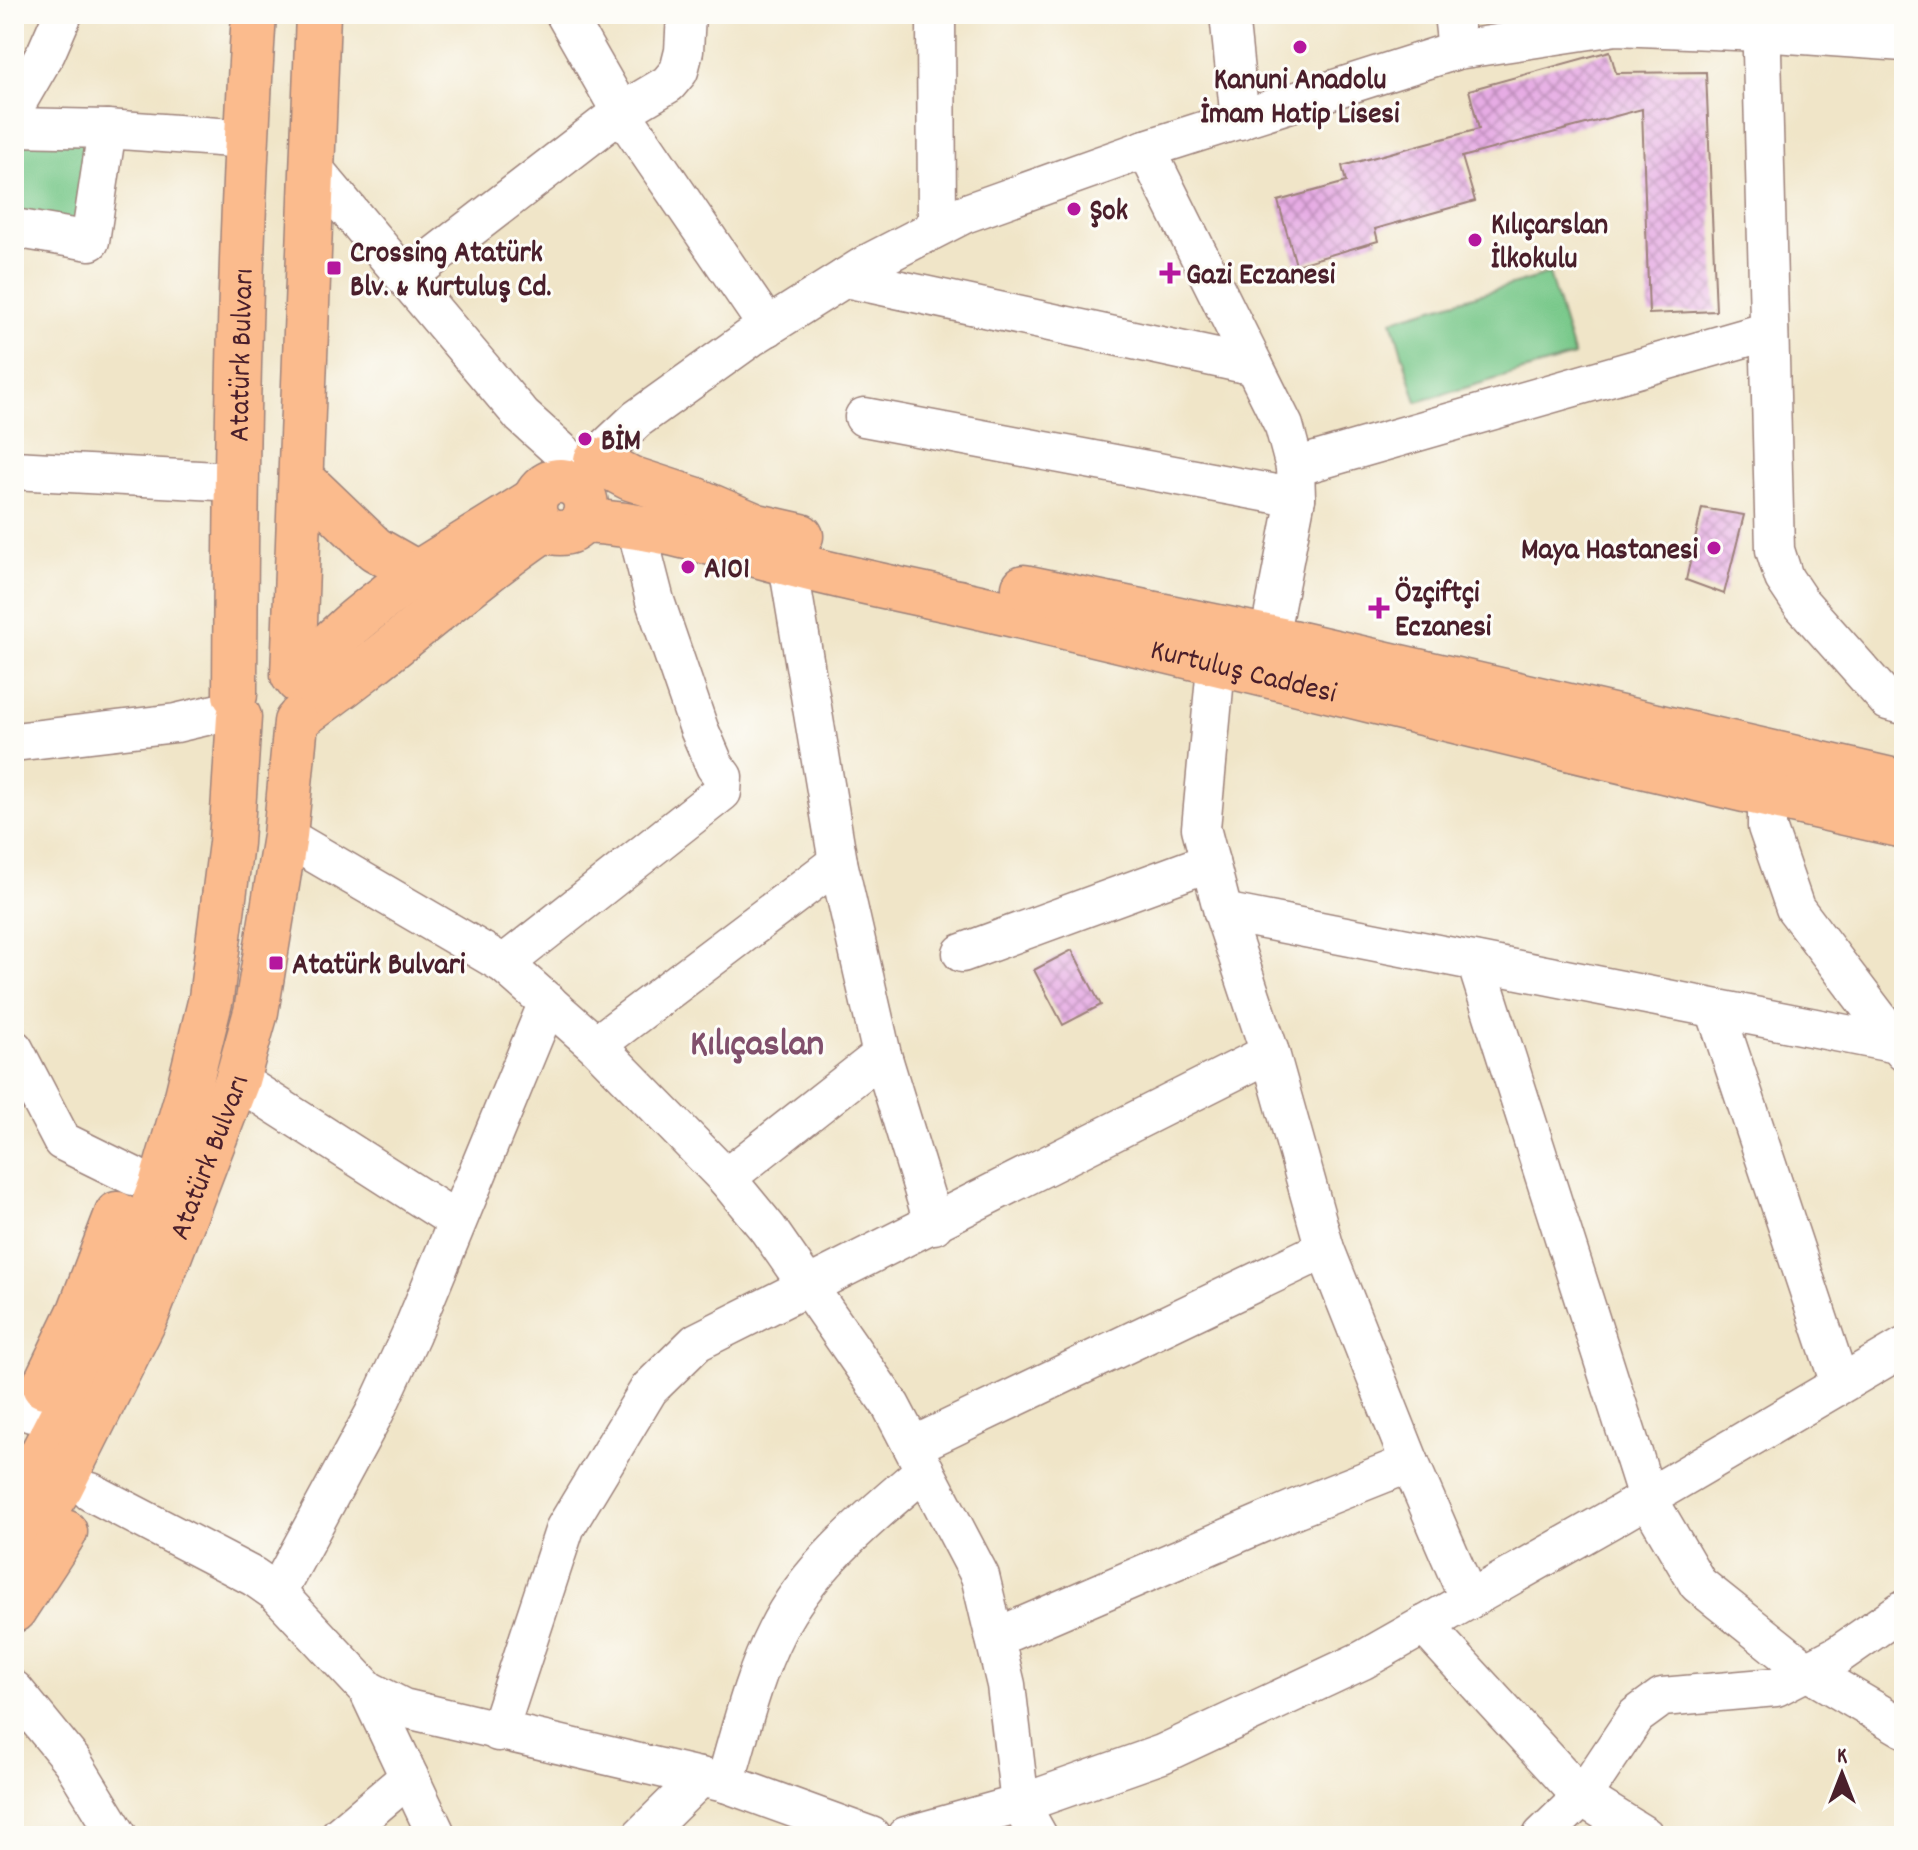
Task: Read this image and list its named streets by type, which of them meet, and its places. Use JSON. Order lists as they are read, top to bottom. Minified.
{"streets":{"main road":["Atatürk Bulvarı","Kurtuluş Caddesi"]},"districts":["Kılıçaslan"],"places":{"other":["Kanuni Anadolu İmam Hatip Lisesi","Şok","Kılıçarslan İlkokulu","BİM","Maya Hastanesi","A101"],"transit":["Crossing Atatürk Blv. & Kurtuluş Cd.","Atatürk Bulvari"],"health":["Gazi Eczanesi","Özçiftçi Eczanesi"]},"north":"top"}
